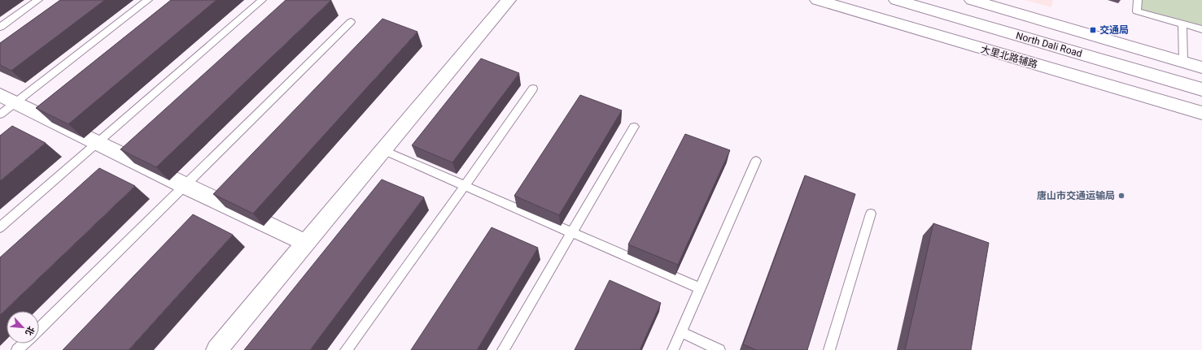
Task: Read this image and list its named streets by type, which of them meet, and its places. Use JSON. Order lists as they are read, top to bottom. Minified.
{"streets":{"street":["North Dali Road","大里北路辅路"]},"places":{"transit":["交通局"],"other":["唐山市交通运输局"]},"north":"bottom right"}
